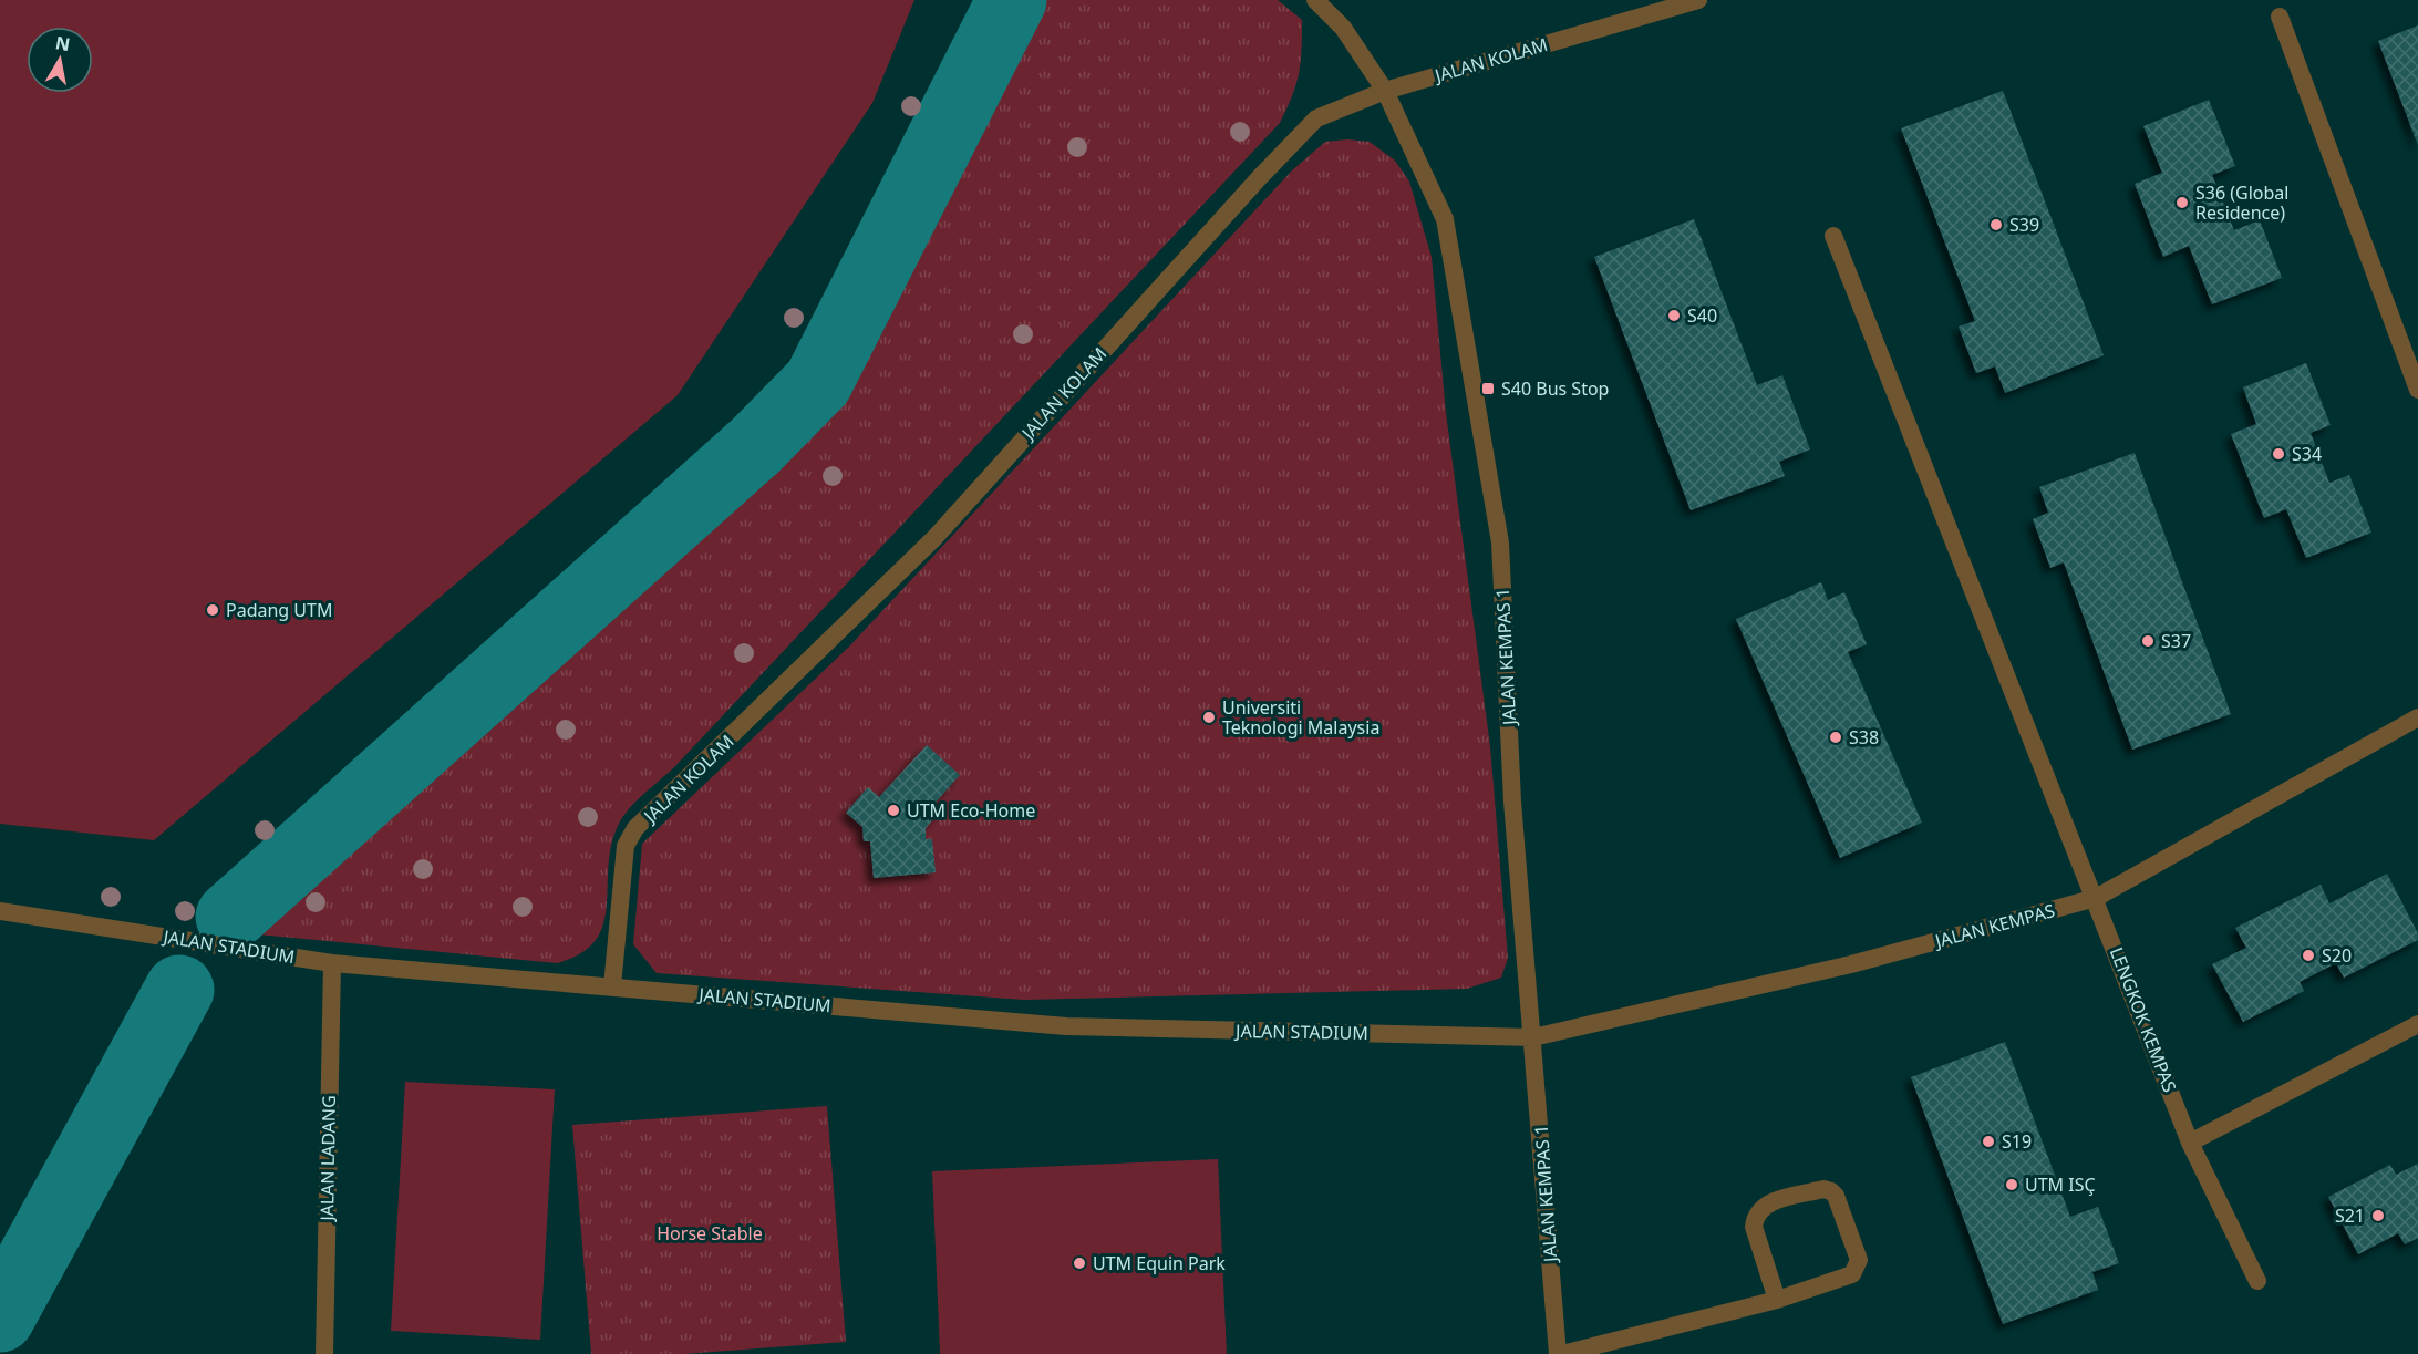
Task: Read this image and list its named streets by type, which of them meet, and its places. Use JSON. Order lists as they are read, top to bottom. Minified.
{"streets":{"street":["JALAN KOLAM","JALAN KEMPAS 1","JALAN KEMPAS","JALAN STADIUM","LENGKOK KEMPAS","JALAN LADANG"]},"crossings":[["JALAN KOLAM","JALAN KEMPAS 1"],["JALAN KOLAM","JALAN STADIUM"],["JALAN KEMPAS 1","JALAN KEMPAS"],["JALAN KEMPAS 1","JALAN STADIUM"],["JALAN KEMPAS","JALAN STADIUM"],["JALAN KEMPAS","LENGKOK KEMPAS"],["JALAN STADIUM","JALAN LADANG"]],"parks":["Horse Stable"],"places":{"other":["S36 (Global Residence)","S39","S40","S34","Padang UTM","S37","Universiti Teknologi Malaysia","S38","UTM Eco-Home","S20","S19","UTM ISÇ","S21","UTM Equin Park"],"transit":["S40 Bus Stop"]},"north":"top"}
